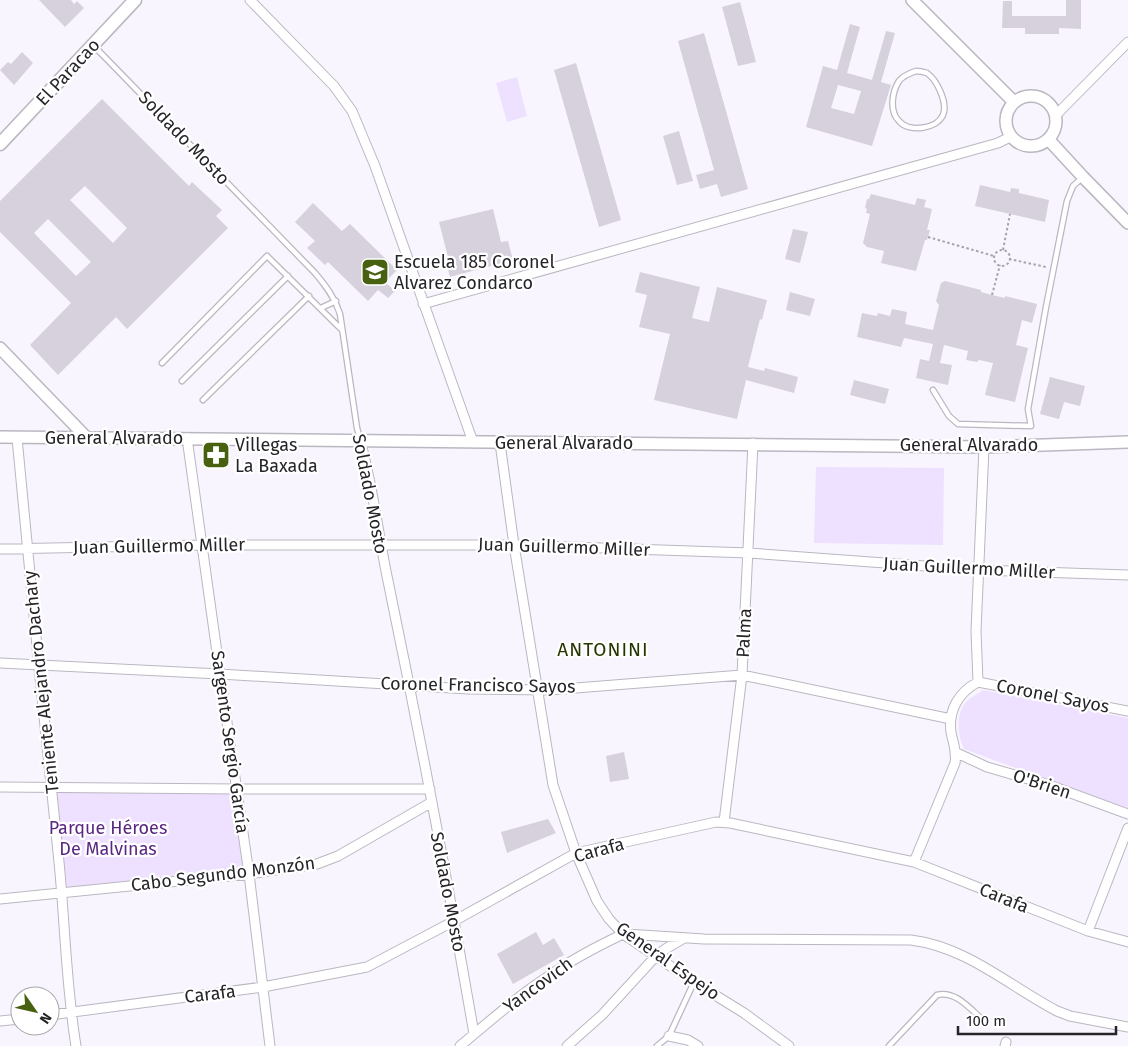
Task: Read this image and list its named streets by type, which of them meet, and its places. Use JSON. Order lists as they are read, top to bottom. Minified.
{"streets":{"main road":["El Paracao"],"street":["Soldado Mosto","General Alvarado","Juan Guillermo Miller","Palma","Teniente Alejandro Dachary","Coronel Francisco Sayos","Coronel Sayos","Sargento Sergio García","O'Brien","Carafa","Cabo Segundo Monzón","General Espejo","Yancovich"]},"crossings":[["El Paracao","Soldado Mosto"],["Soldado Mosto","General Alvarado"],["Soldado Mosto","Juan Guillermo Miller"],["Soldado Mosto","Coronel Francisco Sayos"],["Soldado Mosto","Carafa"],["Soldado Mosto","Cabo Segundo Monzón"],["Soldado Mosto","Yancovich"],["General Alvarado","Palma"],["General Alvarado","Teniente Alejandro Dachary"],["General Alvarado","Sargento Sergio García"],["General Alvarado","General Espejo"],["Juan Guillermo Miller","Palma"],["Juan Guillermo Miller","Teniente Alejandro Dachary"],["Juan Guillermo Miller","Sargento Sergio García"],["Juan Guillermo Miller","General Espejo"],["Palma","Coronel Francisco Sayos"],["Palma","Carafa"],["Teniente Alejandro Dachary","Coronel Francisco Sayos"],["Teniente Alejandro Dachary","Carafa"],["Teniente Alejandro Dachary","Cabo Segundo Monzón"],["Coronel Francisco Sayos","Sargento Sergio García"],["Coronel Francisco Sayos","General Espejo"],["Sargento Sergio García","Carafa"],["Sargento Sergio García","Cabo Segundo Monzón"],["Carafa","General Espejo"],["General Espejo","Yancovich"]],"districts":["ANTONINI"],"parks":["Parque Héroes De Malvinas"],"places":{"school or university":["Escuela 185 Coronel Alvarez Condarco"],"pharmacy":["Villegas La Baxada"]},"scale_bar":"100 m","north":"bottom right"}
